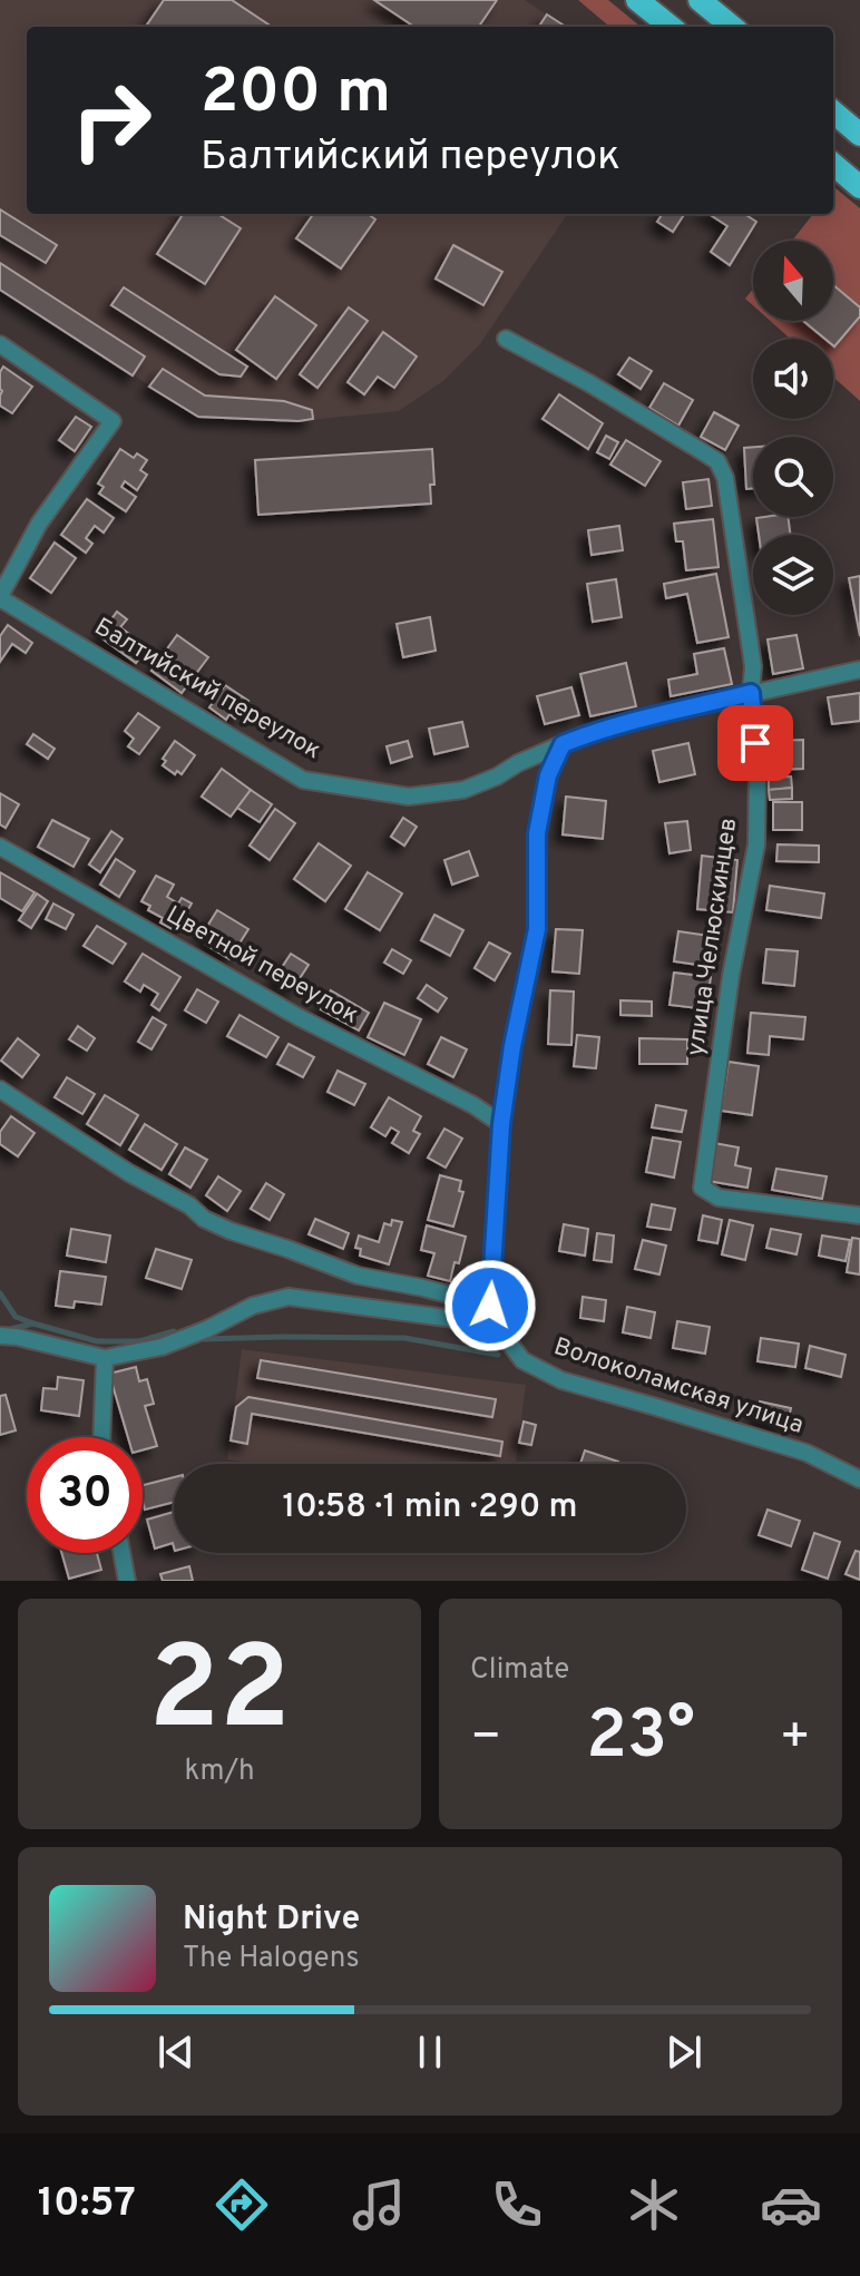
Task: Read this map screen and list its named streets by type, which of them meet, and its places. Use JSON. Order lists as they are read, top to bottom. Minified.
{"streets":{"street":["Балтийский переулок","улица Челюскинцев","Цветной переулок","Волоколамская улица"]},"crossings":[["Балтийский переулок","улица Челюскинцев"]],"north":"top","page":{"turn":["200 m","Балтийский переулок"],"limit":"30","trip":"10:58 · 1 min · 290 m","tile":[["22","km/h"],"Climate"],"heat":["−","23°","+"],"song":["Night Drive","The Halogens"],"tabs":"10:57"}}
